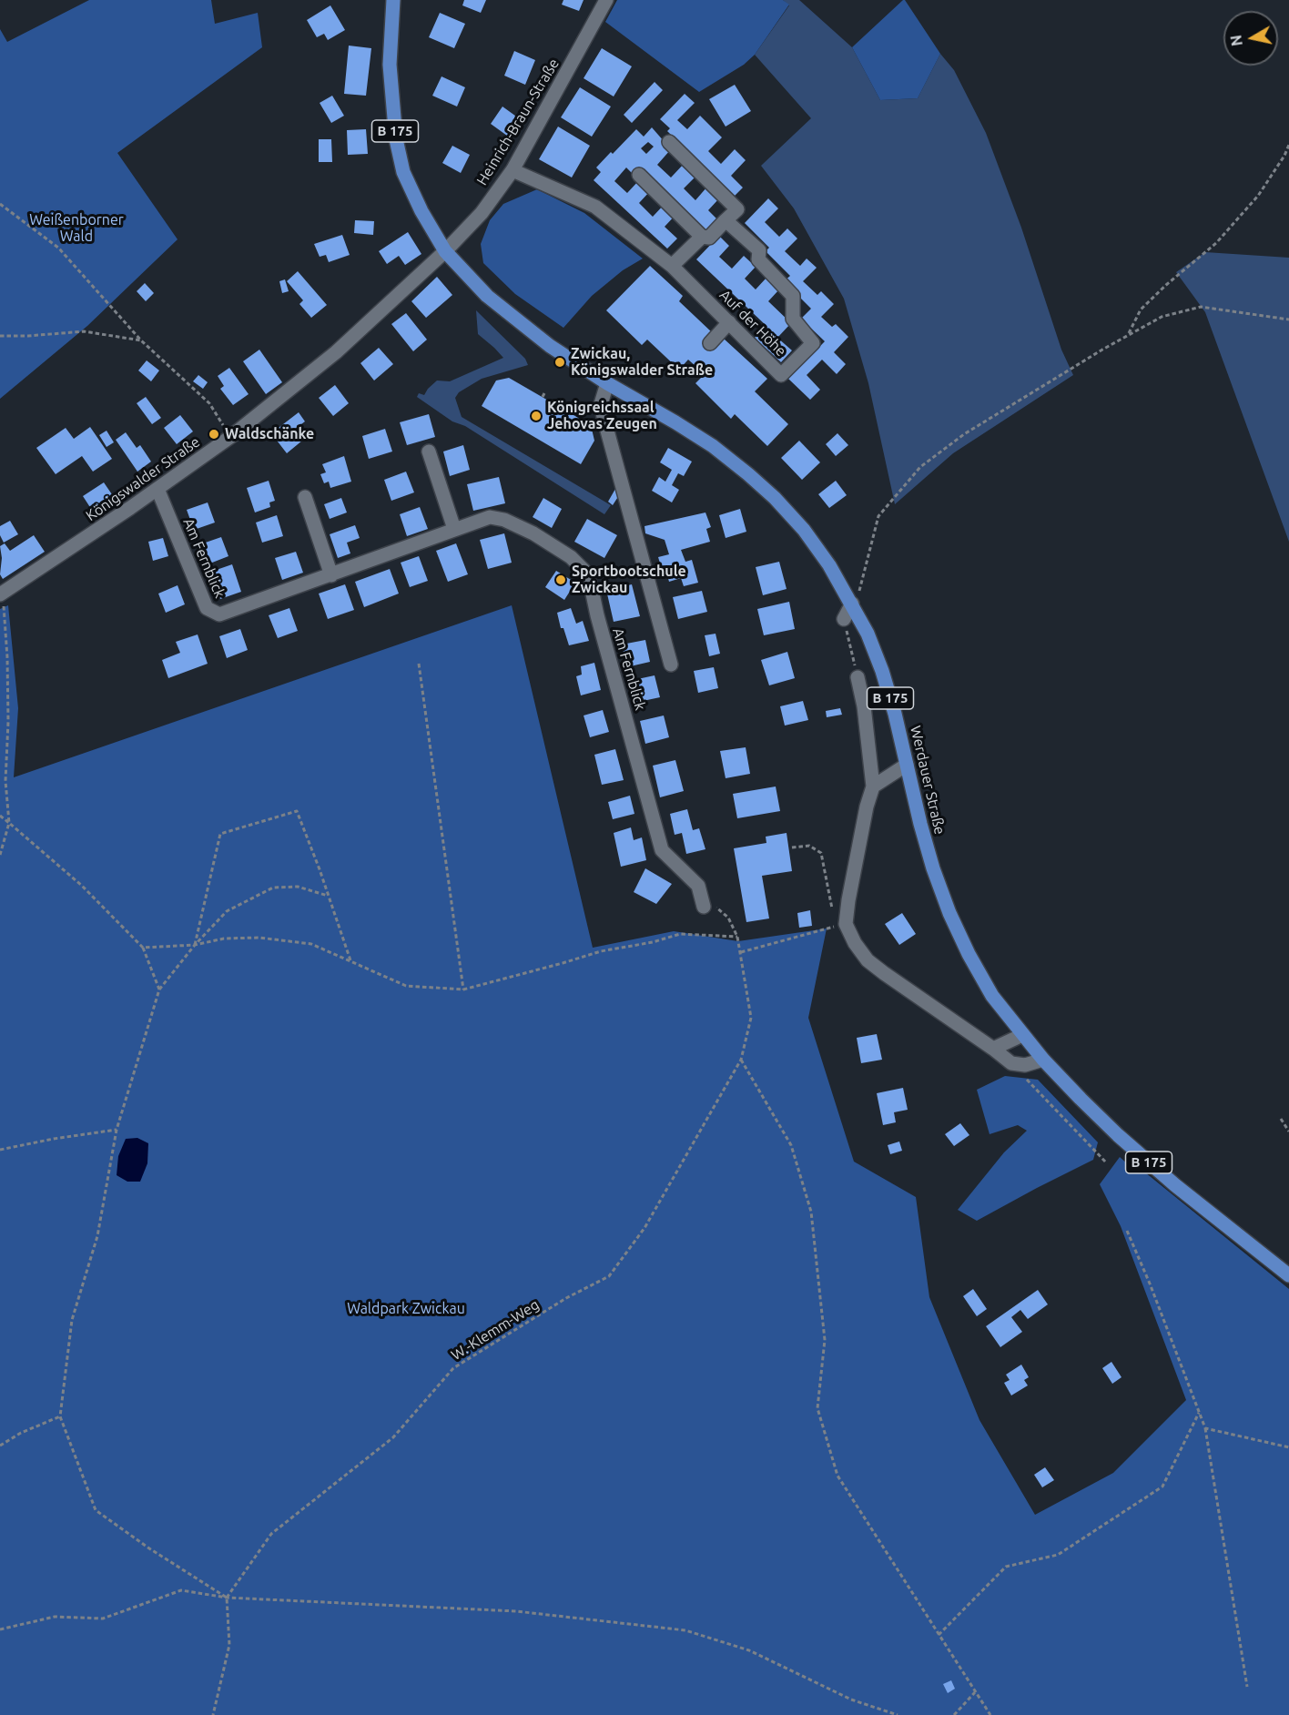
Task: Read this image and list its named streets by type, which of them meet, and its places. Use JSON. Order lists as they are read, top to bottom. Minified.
{"streets":{"main road":["B 175","Werdauer Straße"],"street":["Heinrich-Braun-Straße","Auf der Höhe","Königswalder Straße","Am Fernblick"],"path":["W.-Klemm-Weg"]},"crossings":[["Heinrich-Braun-Straße","Auf der Höhe"],["Heinrich-Braun-Straße","Königswalder Straße"],["Heinrich-Braun-Straße","Werdauer Straße"],["Königswalder Straße","Am Fernblick"],["Königswalder Straße","Werdauer Straße"],["Am Fernblick","W.-Klemm-Weg"]],"parks":["Weißenborner Wald","Waldpark Zwickau"],"places":["Zwickau, Königswalder Straße","Königreichssaal Jehovas Zeugen","Waldschänke","Sportbootschule Zwickau"],"north":"left"}
